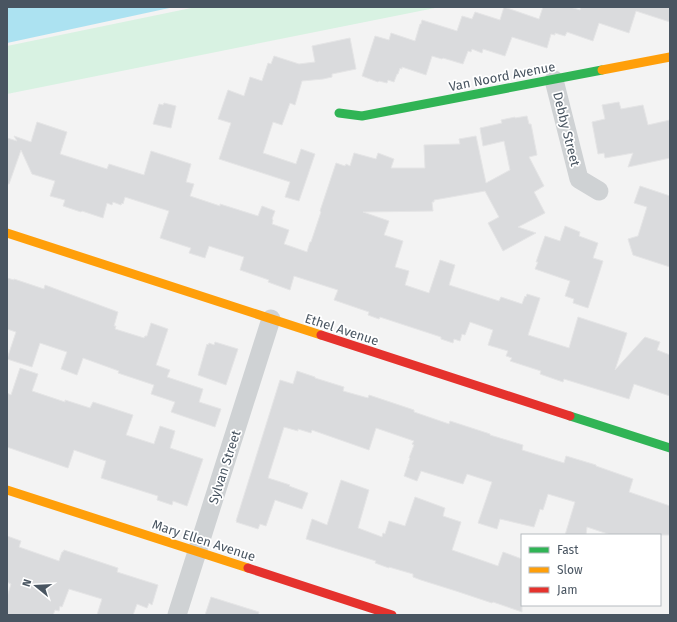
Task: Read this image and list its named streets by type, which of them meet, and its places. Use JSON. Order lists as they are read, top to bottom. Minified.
{"streets":{"street":["Van Noord Avenue","Debby Street","Ethel Avenue","Sylvan Street","Mary Ellen Avenue"]},"crossings":[["Van Noord Avenue","Debby Street"],["Ethel Avenue","Sylvan Street"],["Sylvan Street","Mary Ellen Avenue"]],"legend":["Fast","Slow","Jam"],"north":"left"}
